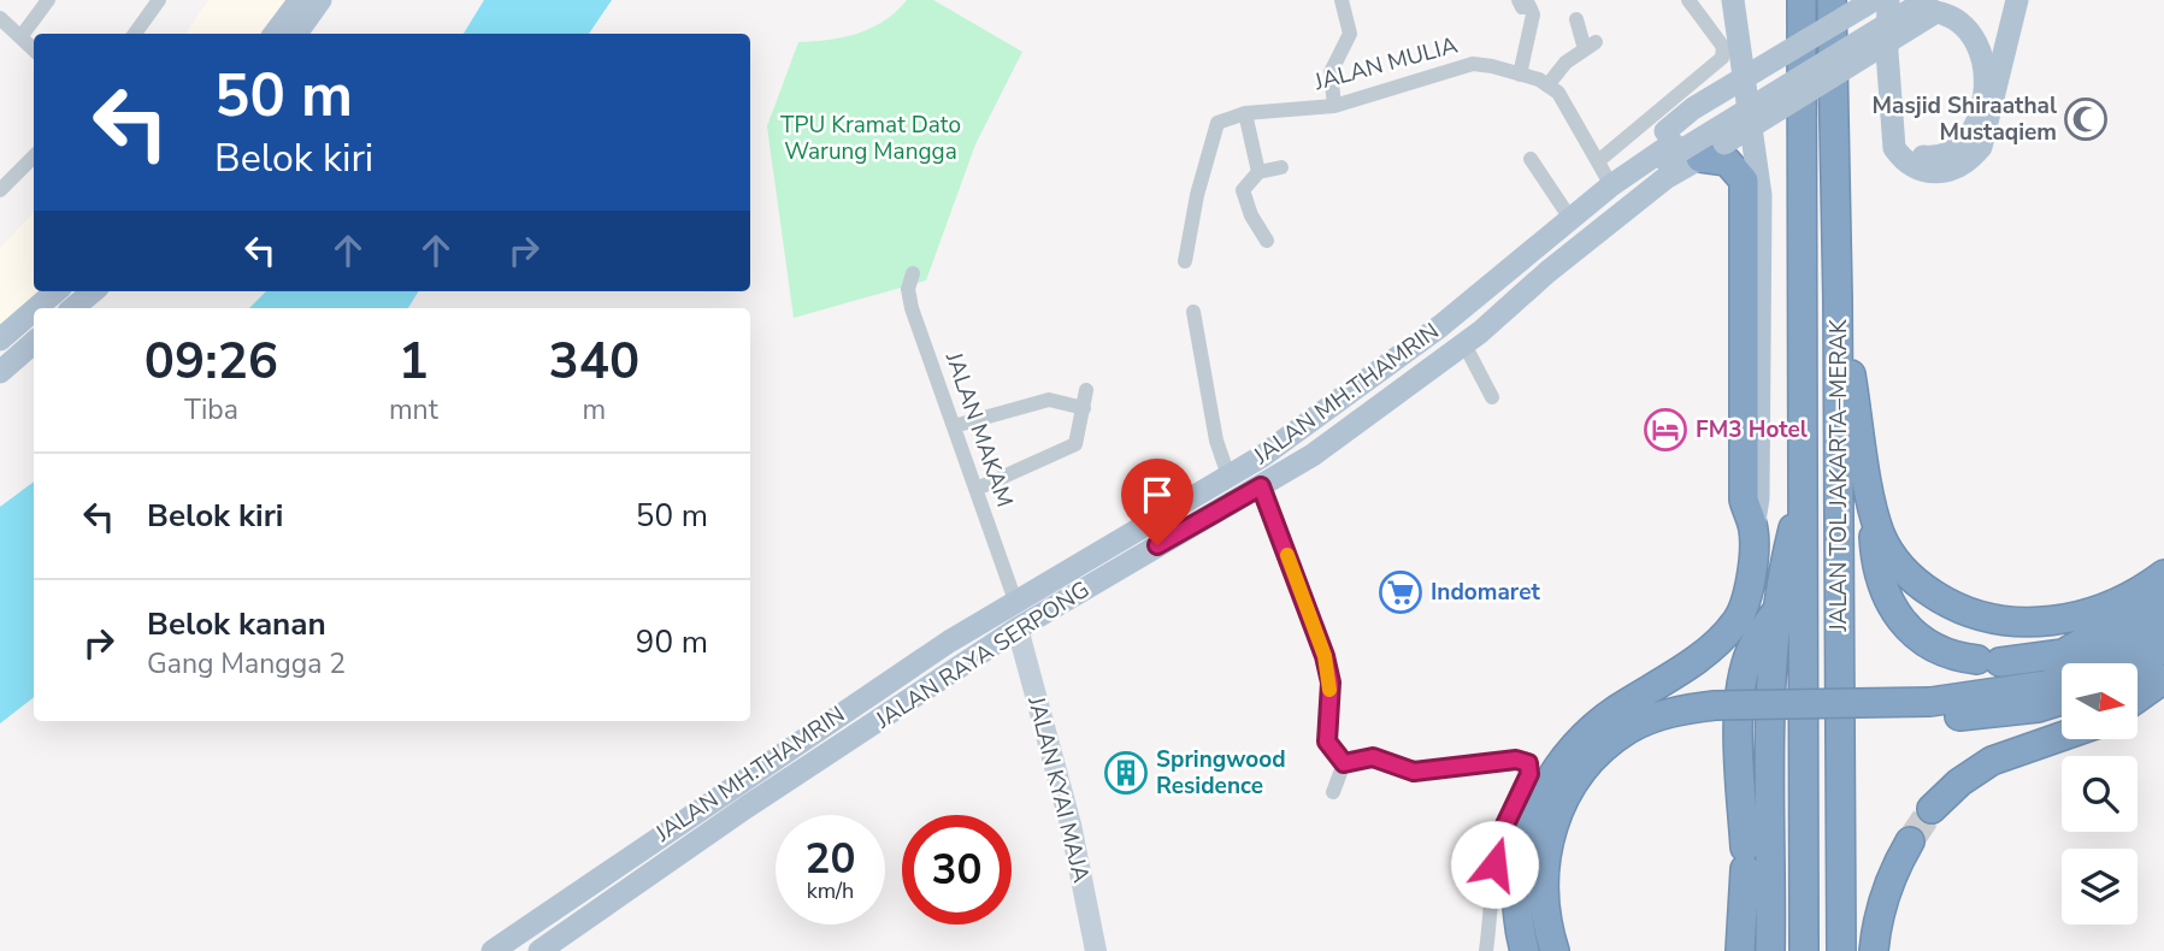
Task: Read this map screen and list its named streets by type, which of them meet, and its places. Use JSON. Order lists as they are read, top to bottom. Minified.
{"streets":{"highway":["JALAN TOL JAKARTA–MERAK"],"main road":["JALAN MH.THAMRIN","JALAN RAYA SERPONG","JALAN KYAI MAJA"],"street":["JALAN MULIA","JALAN MAKAM"]},"crossings":[["JALAN MH.THAMRIN","JALAN MAKAM"],["JALAN RAYA SERPONG","JALAN KYAI MAJA"]],"parks":["TPU Kramat Dato Warung Mangga"],"places":{"mosque":["Masjid Shiraathal Mustaqiem"],"hotel":["FM3 Hotel"],"supermarket":["Indomaret"],"building":["Springwood Residence"]},"north":"right","page":{"turn":["50 m","Belok kiri"],"eta":["09:26","Tiba","1","mnt","340","m"],"list":[{"name":"Belok kiri","value":"50 m"},{"name":"Belok kanan","note":"Gang Mangga 2","value":"90 m"}],"speed":"20 km/h","limit":"30"}}
